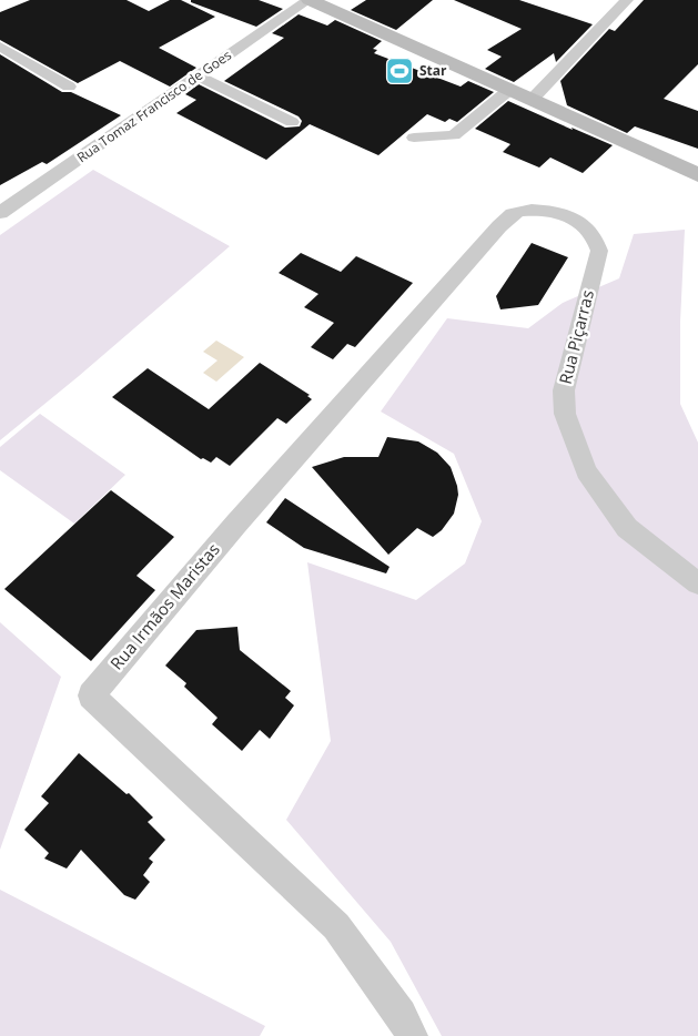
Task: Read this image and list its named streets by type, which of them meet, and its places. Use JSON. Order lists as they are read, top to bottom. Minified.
{"streets":{"street":["Rua Tomaz Francisco de Goes","Rua Piçarras","Rua Irmãos Maristas"]},"crossings":[["Rua Piçarras","Rua Irmãos Maristas"]],"places":{"sports":["Star"]}}
